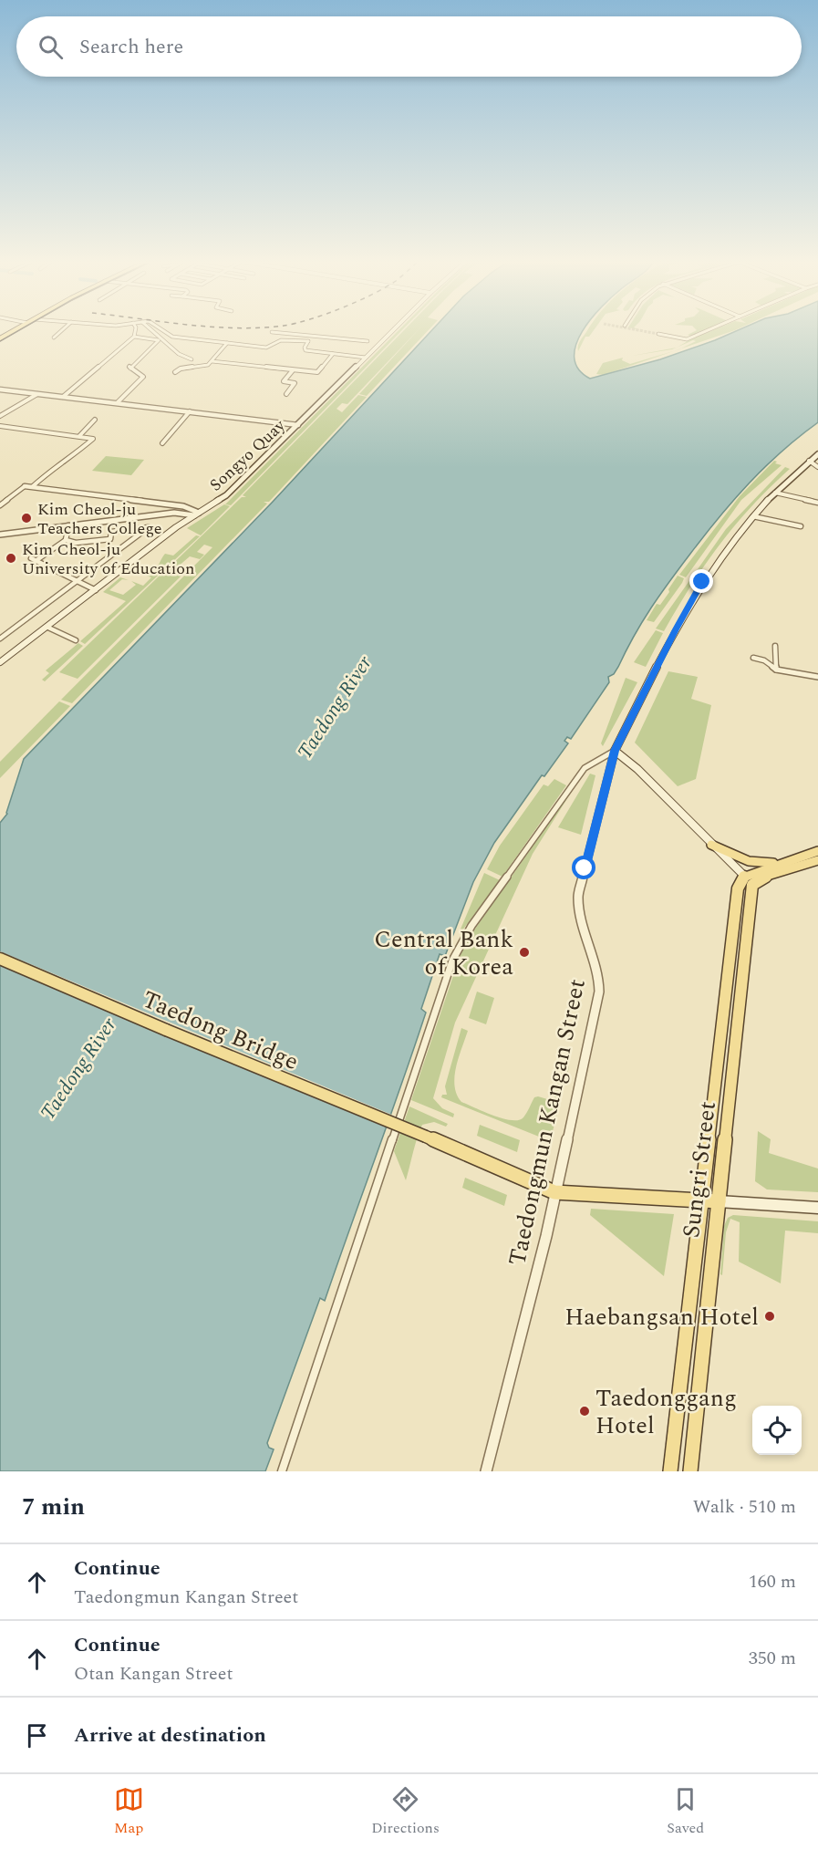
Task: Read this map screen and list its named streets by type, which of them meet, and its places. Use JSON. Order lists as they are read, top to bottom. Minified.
{"streets":{"main road":["Songyo Quay","Taedong Bridge","Sungri Street"],"street":["Taedongmun Kangan Street"]},"crossings":[["Taedong Bridge","Taedongmun Kangan Street"]],"water":["Taedong River"],"places":["Kim Cheol-ju Teachers College","Kim Cheol-ju University of Education","Central Bank of Korea","Haebangsan Hotel","Taedonggang Hotel"],"page":{"search":"Search here","heading":["7 min","Walk · 510 m"],"list":[["Continue","Taedongmun Kangan Street","160 m"],["Continue","Otan Kangan Street","350 m"],"Arrive at destination"],"nav":["Map","Directions","Saved"]}}
